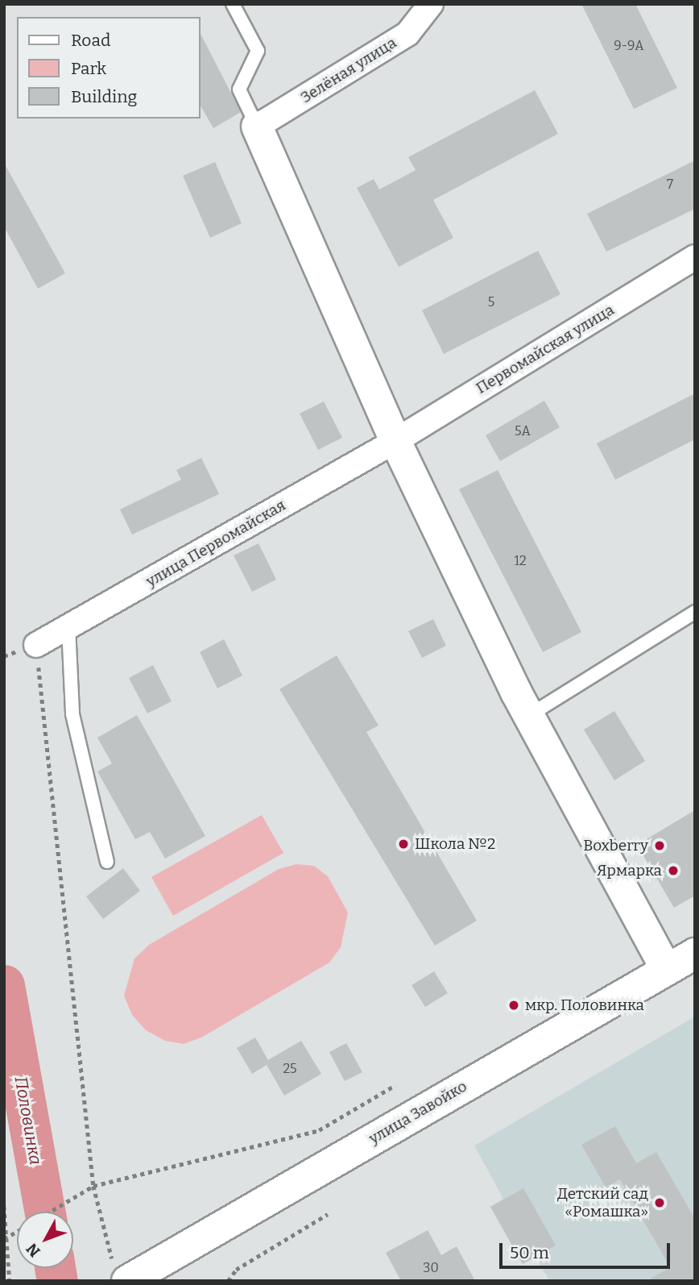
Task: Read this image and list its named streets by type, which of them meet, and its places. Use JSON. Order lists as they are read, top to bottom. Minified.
{"streets":{"street":["Зелёная улица","Первомайская улица","улица Первомайская","улица Завойко"]},"crossings":[["Первомайская улица","улица Первомайская"]],"water":["Половинка"],"places":["Школа №2","Boxberry","Ярмарка","мкр. Половинка","Детский сад «Ромашка»"],"house_numbers":["9-9А","7","5","5А","12","25","30"],"legend":["Road","Park","Building"],"scale_bar":"50 m","north":"bottom left"}
